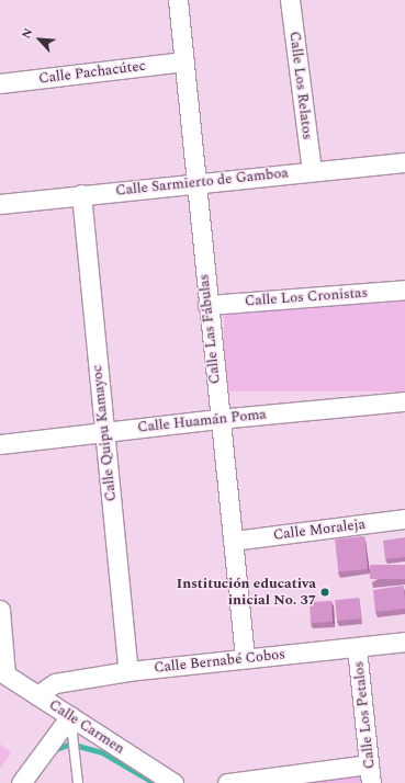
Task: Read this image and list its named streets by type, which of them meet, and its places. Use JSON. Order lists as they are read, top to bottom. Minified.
{"streets":{"street":["Calle Pachacútec","Calle Los Relatos","Calle Sarmierto de Gamboa","Calle Los Cronistas","Calle Las Fábulas","Calle Huamán Poma","Calle Quipu Kamayoc","Calle Moraleja","Calle Bernabé Cobos","Calle Los Petalos","Calle Carmen"]},"crossings":[["Calle Pachacútec","Calle Las Fábulas"],["Calle Los Relatos","Calle Sarmierto de Gamboa"],["Calle Sarmierto de Gamboa","Calle Las Fábulas"],["Calle Sarmierto de Gamboa","Calle Quipu Kamayoc"],["Calle Los Cronistas","Calle Las Fábulas"],["Calle Las Fábulas","Calle Huamán Poma"],["Calle Las Fábulas","Calle Moraleja"],["Calle Las Fábulas","Calle Bernabé Cobos"],["Calle Huamán Poma","Calle Quipu Kamayoc"],["Calle Quipu Kamayoc","Calle Bernabé Cobos"],["Calle Bernabé Cobos","Calle Los Petalos"],["Calle Bernabé Cobos","Calle Carmen"]],"places":["Institución educativa inicial No. 37"],"north":"top left"}
